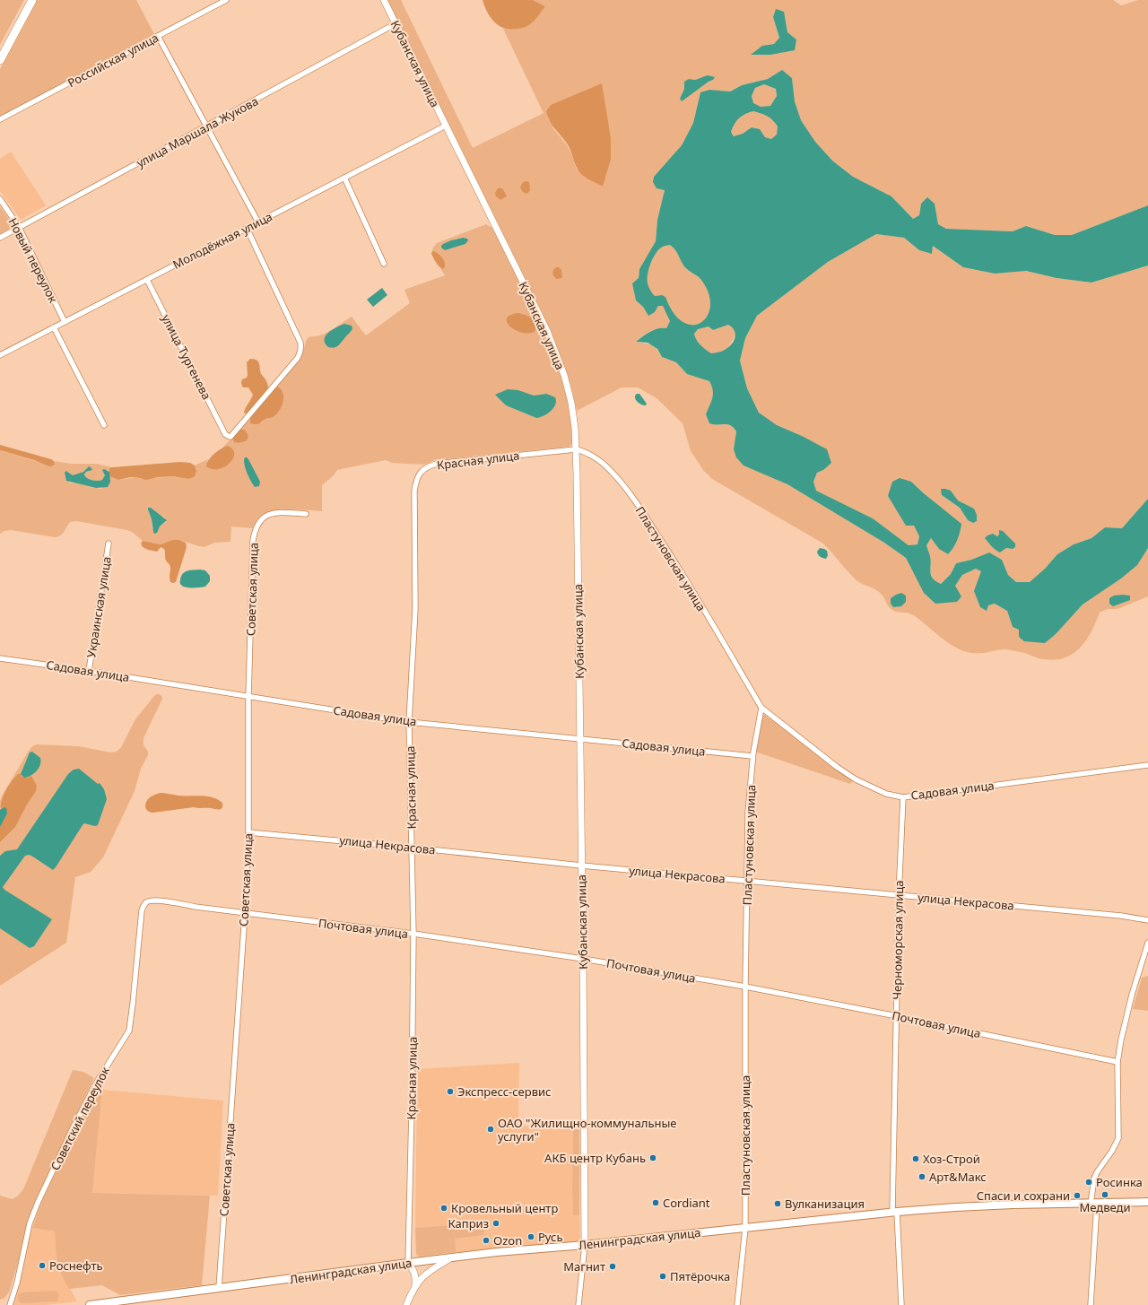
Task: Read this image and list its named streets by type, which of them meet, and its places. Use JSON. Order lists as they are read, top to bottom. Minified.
{"streets":{"main road":["Ленинградская улица"],"street":["Российская улица","Кубанская улица","улица Маршала Жукова","Молодёжная улица","Новый переулок","улица Тургенева","Красная улица","Пластуновская улица","Советская улица","Украинская улица","Садовая улица","улица Некрасова","Почтовая улица","Черноморская улица","Советский переулок"]},"crossings":[["Кубанская улица","улица Маршала Жукова"],["Кубанская улица","Молодёжная улица"],["Кубанская улица","Красная улица"],["Кубанская улица","Пластуновская улица"],["Кубанская улица","Садовая улица"],["Кубанская улица","улица Некрасова"],["Кубанская улица","Почтовая улица"],["Кубанская улица","Ленинградская улица"],["улица Маршала Жукова","Новый переулок"],["Молодёжная улица","Новый переулок"],["Молодёжная улица","улица Тургенева"],["Красная улица","Пластуновская улица"],["Красная улица","Садовая улица"],["Красная улица","улица Некрасова"],["Красная улица","Почтовая улица"],["Красная улица","Ленинградская улица"],["Пластуновская улица","Садовая улица"],["Пластуновская улица","улица Некрасова"],["Пластуновская улица","Почтовая улица"],["Пластуновская улица","Ленинградская улица"],["Советская улица","Садовая улица"],["Советская улица","улица Некрасова"],["Советская улица","Почтовая улица"],["Советская улица","Ленинградская улица"],["Украинская улица","Садовая улица"],["Садовая улица","Черноморская улица"],["улица Некрасова","Черноморская улица"],["Почтовая улица","Черноморская улица"],["Почтовая улица","Советский переулок"],["Черноморская улица","Ленинградская улица"]],"places":["Экспресс-сервис","ОАО \"Жилищно-коммунальные услуги\"","АКБ центр Кубань","Хоз-Строй","Арт&Макс","Росинка","Медведи","Спаси и сохрани","Cordiant","Вулканизация","Кровельный центр","Каприз","Русь","Ozon","Роснефть","Магнит","Пятёрочка"]}
